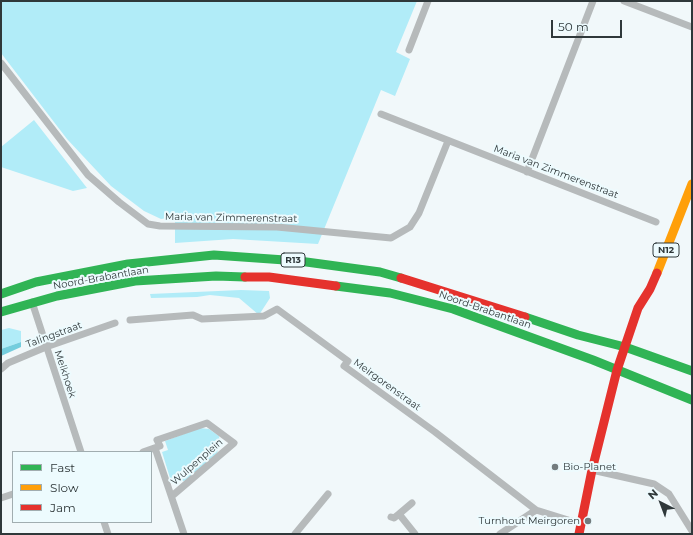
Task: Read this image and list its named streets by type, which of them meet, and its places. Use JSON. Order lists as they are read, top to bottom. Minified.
{"streets":{"main road":["N12","R13","Noord-Brabantlaan"],"street":["Maria van Zimmerenstraat","Talingstraat","Melkhoek","Meirgorenstraat","Wulpenplein"]},"crossings":[["N12","Noord-Brabantlaan"],["Noord-Brabantlaan","Melkhoek"],["Talingstraat","Melkhoek"]],"places":["Bio-Planet","Turnhout Meirgoren"],"legend":["Fast","Slow","Jam"],"scale_bar":"50 m","north":"top left"}
